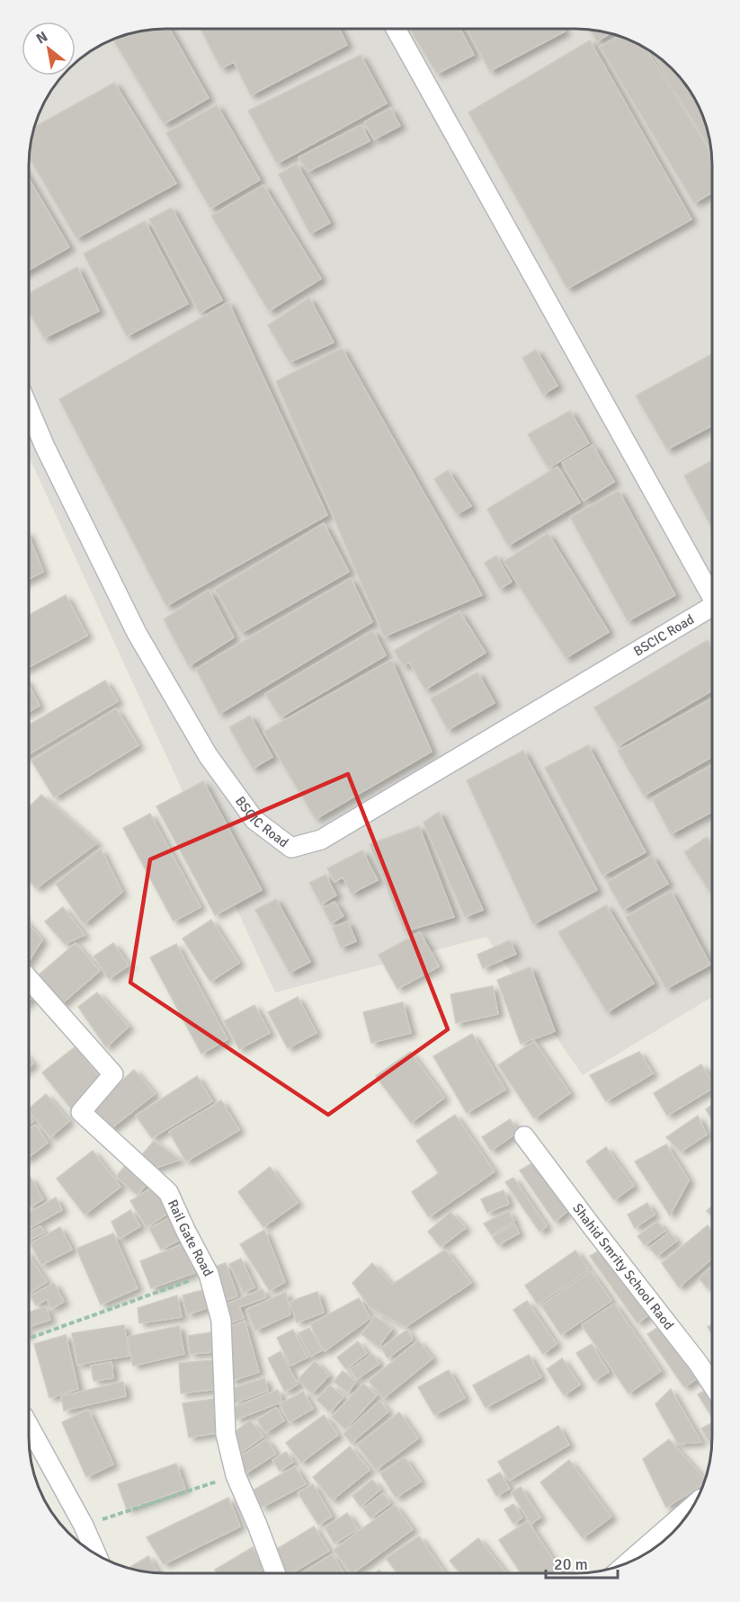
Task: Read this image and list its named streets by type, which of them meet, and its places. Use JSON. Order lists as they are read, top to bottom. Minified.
{"streets":{"street":["BSCIC Road","Rail Gate Road","Shahid Smrity School Raod"]},"scale_bar":"20 m","north":"top left"}
